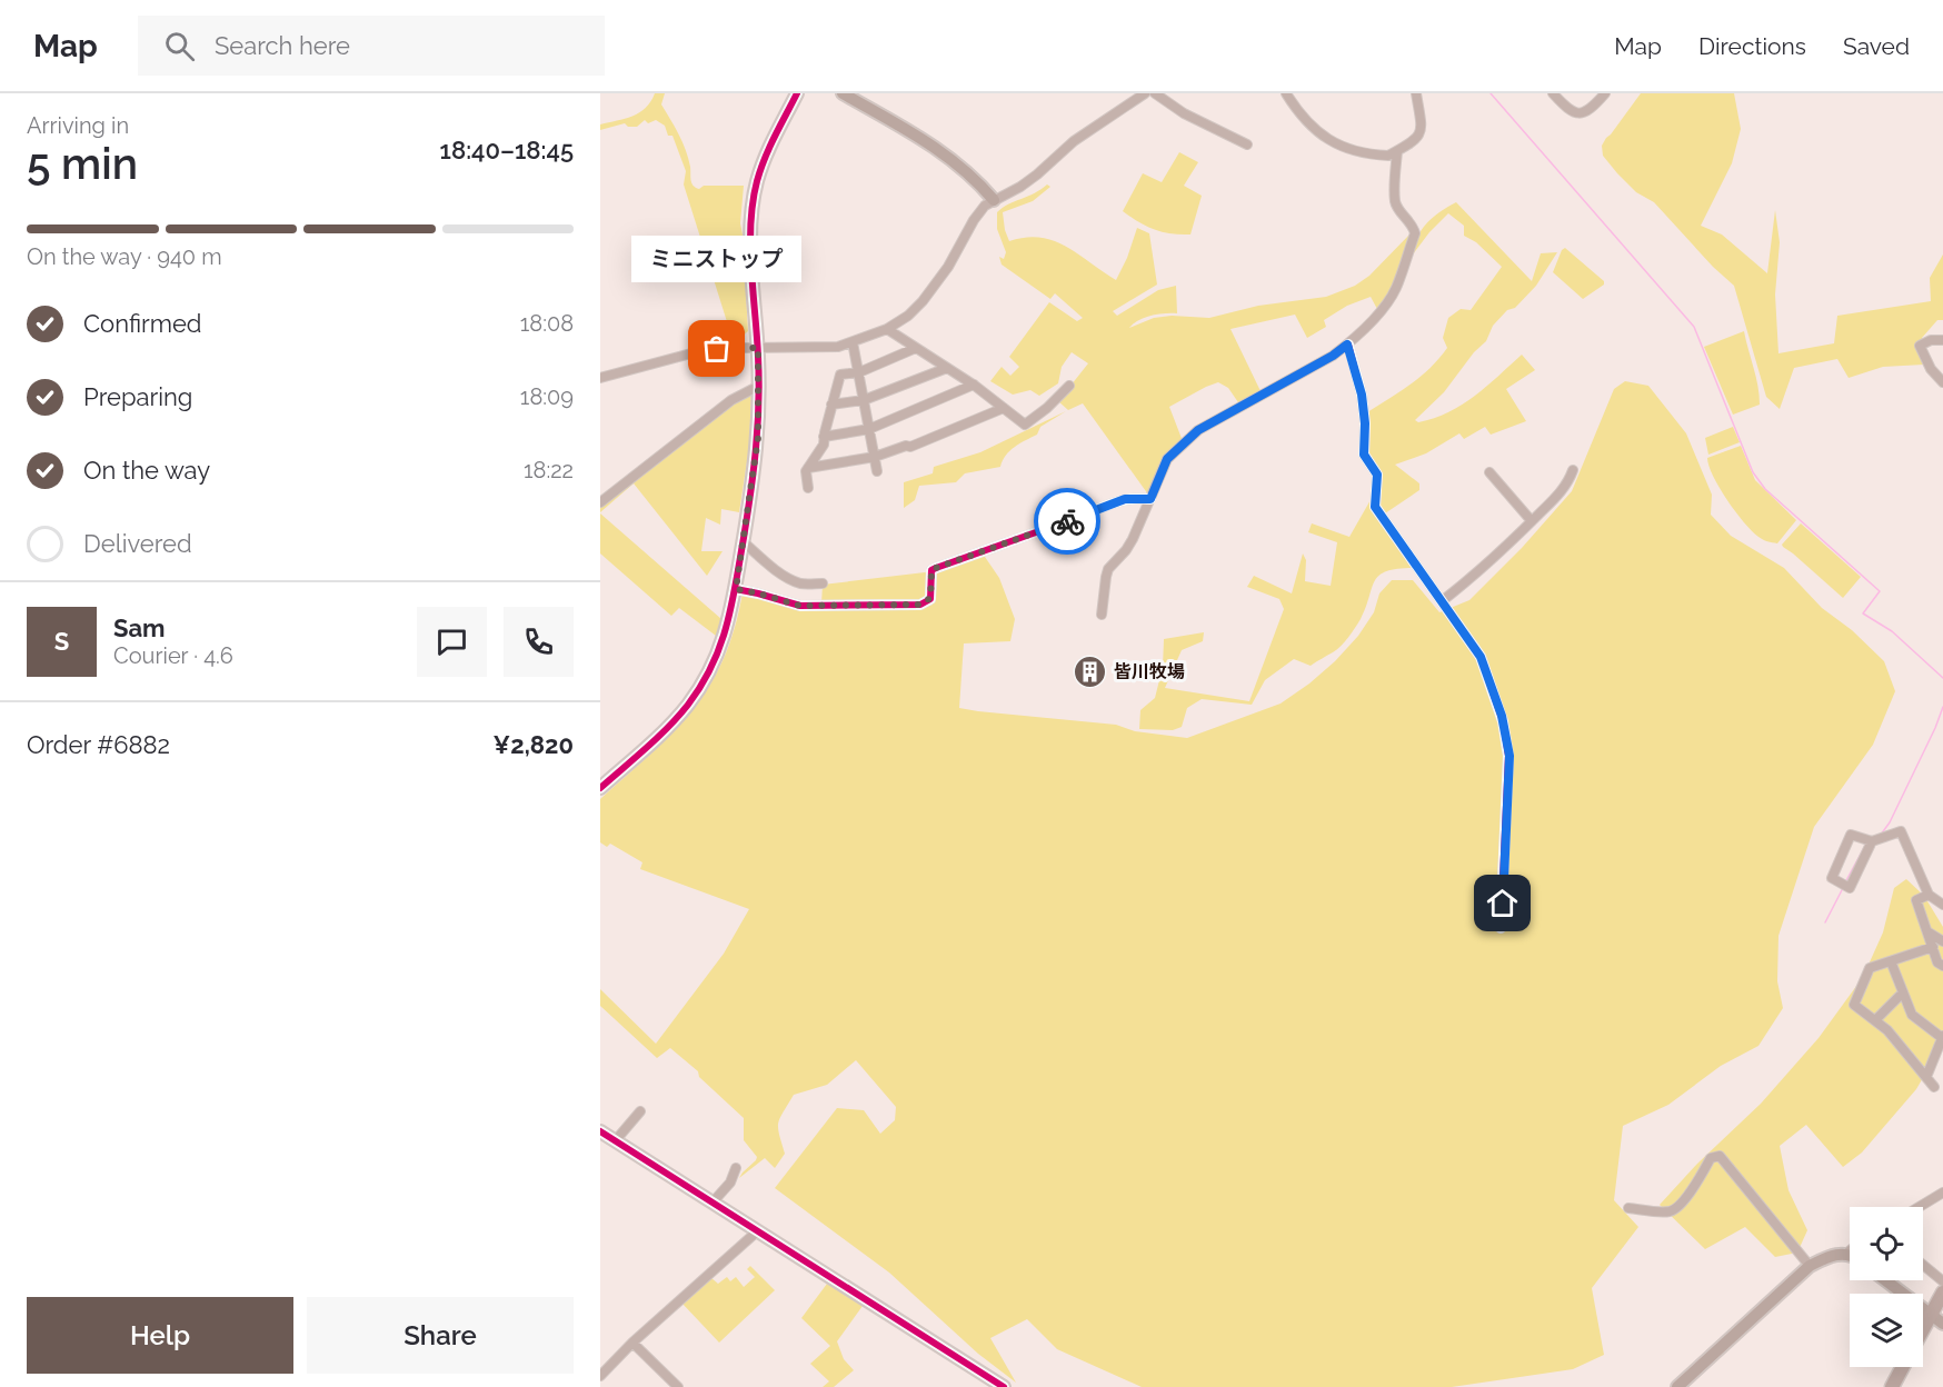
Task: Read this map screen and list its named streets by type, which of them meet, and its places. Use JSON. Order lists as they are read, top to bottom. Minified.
{"places":{"other":["ミニストップ"],"building":["皆川牧場"]},"page":{"header":"Map","search":"Search here","nav":["Map","Directions","Saved"],"heading":["5 min","Arriving in","18:40–18:45"],"panel":["Sam","Courier · 4.6","Order #6882","¥2,820"],"bar":"On the way · 940 m","bubble":"ミニストップ","list":[["Confirmed","18:08"],["Preparing","18:09"],["On the way","18:22"],"Delivered"],"round":"S","buttons":["Help","Share"]}}
